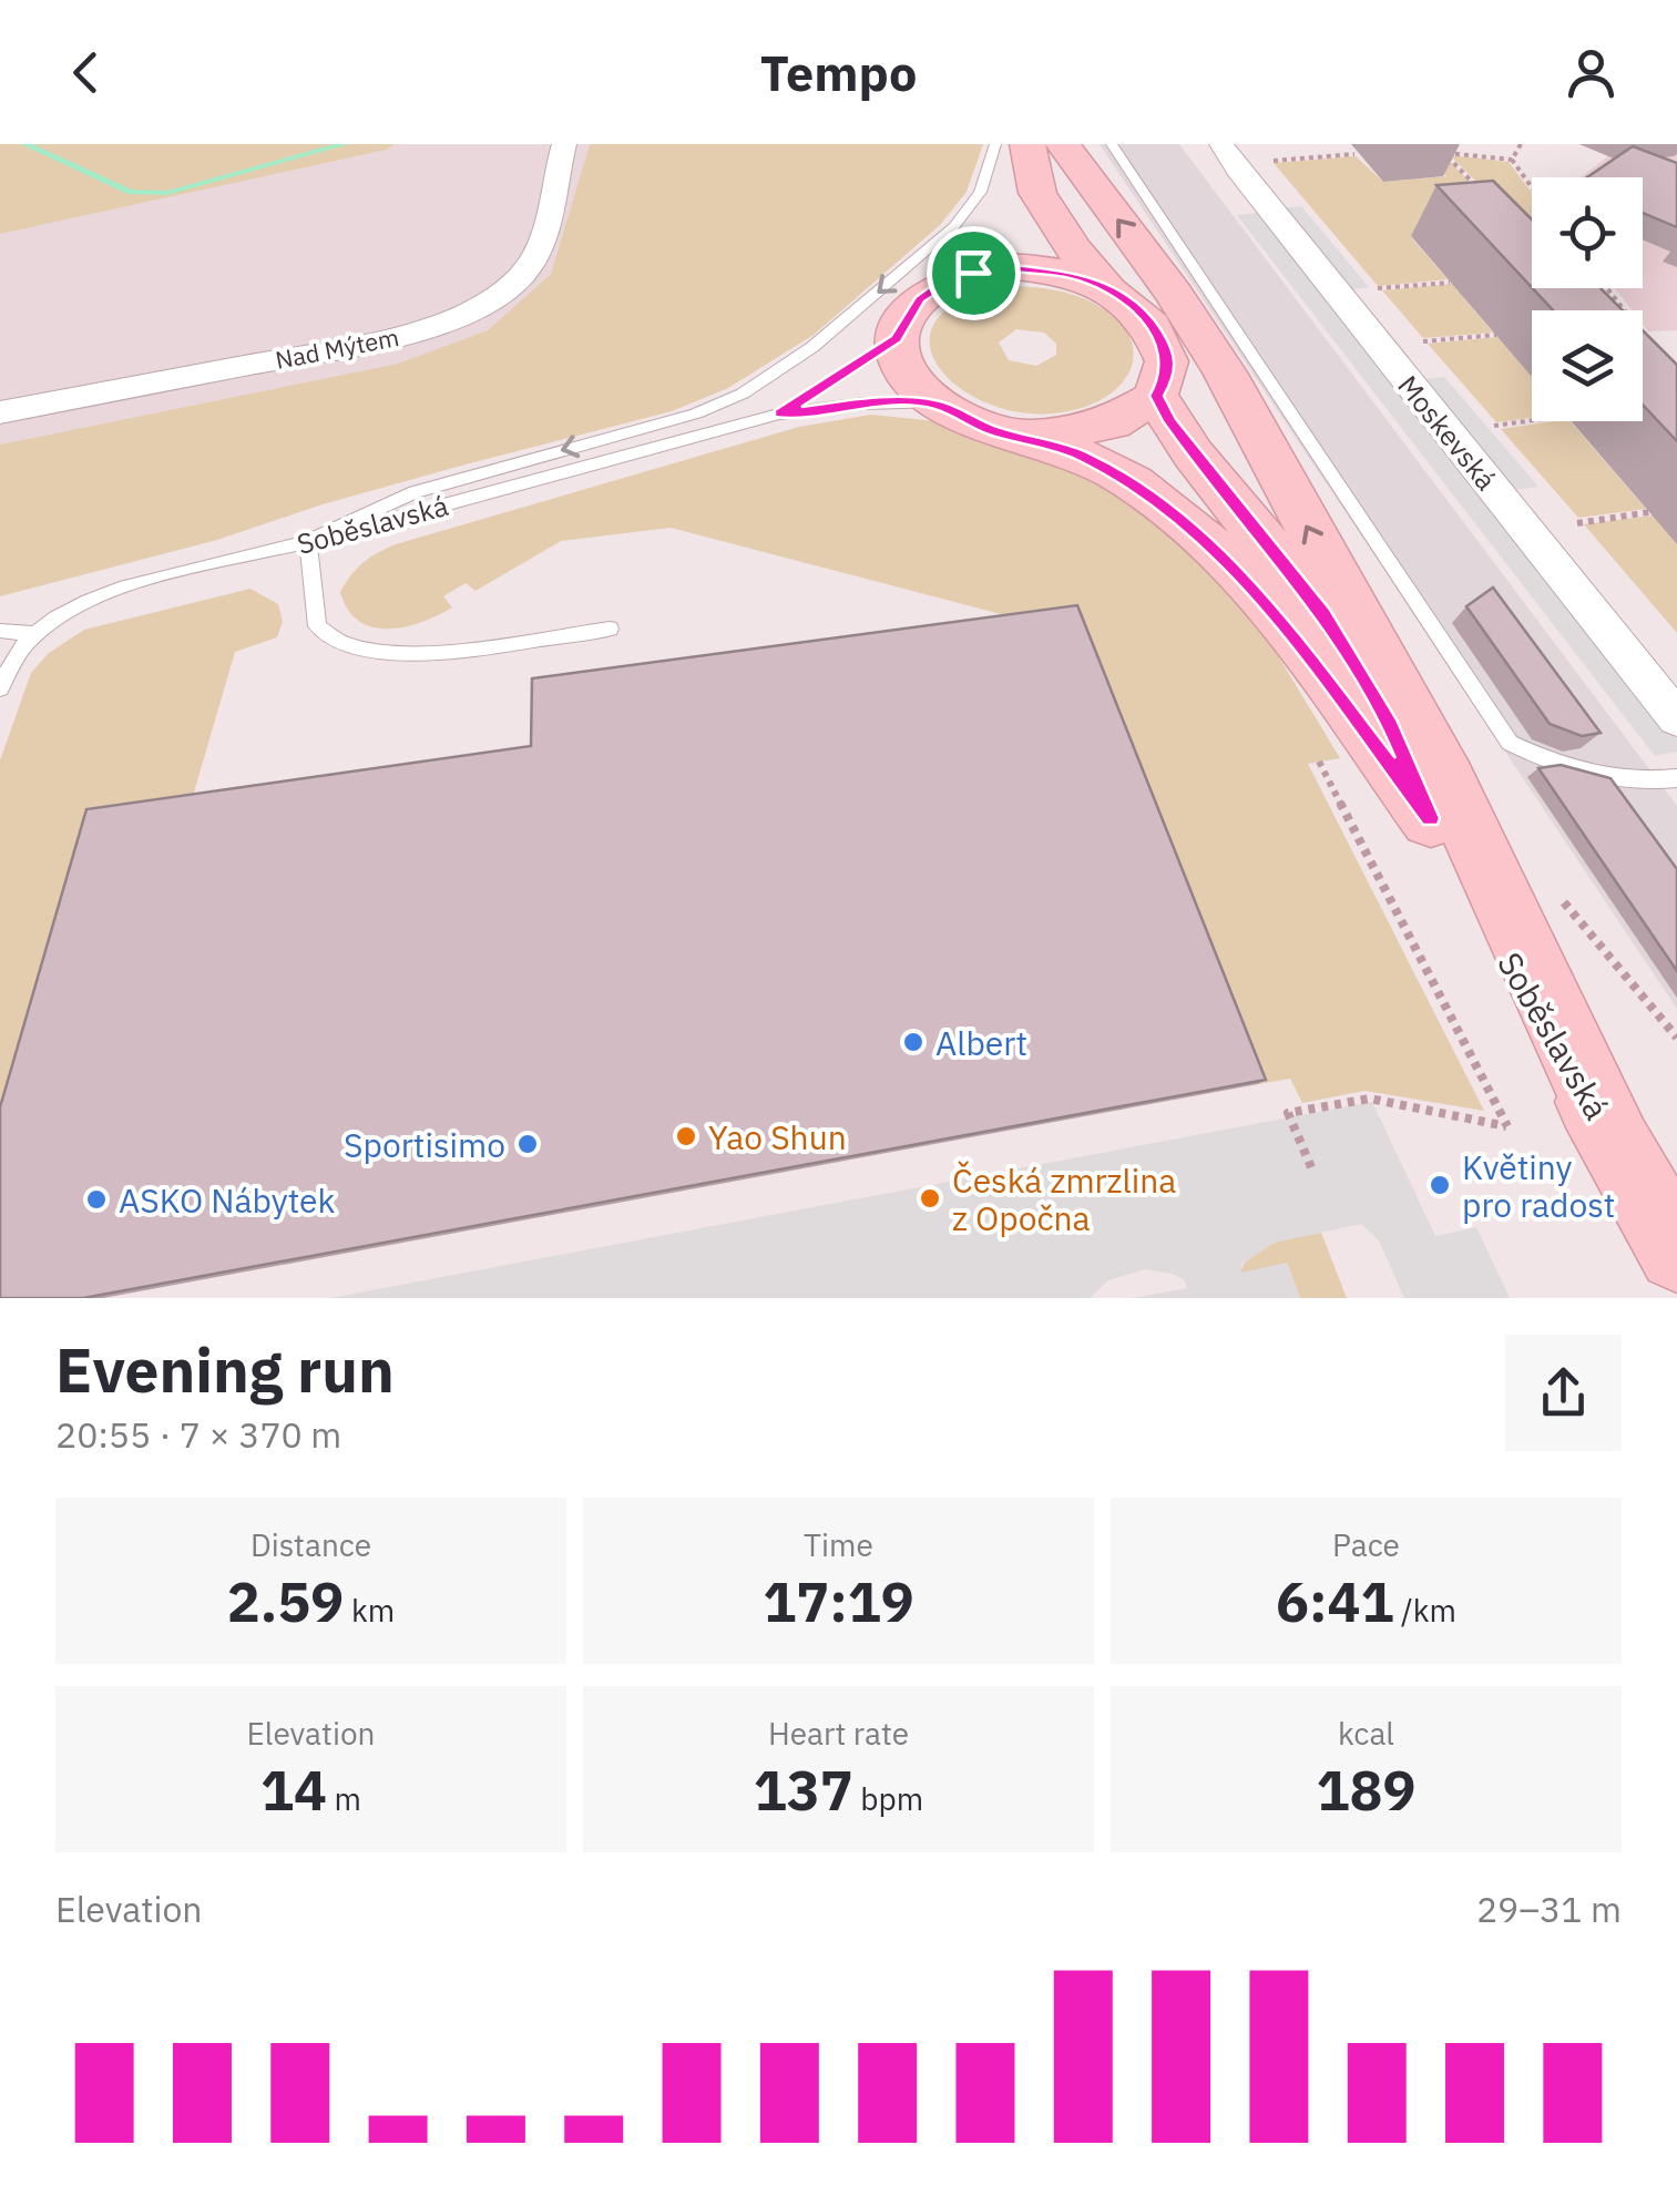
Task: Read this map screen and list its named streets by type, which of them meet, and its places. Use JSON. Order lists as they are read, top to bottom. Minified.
{"streets":{"main road":["Soběslavská"],"street":["Nad Mýtem","Moskevská"]},"places":["Albert","Yao Shun","Sportisimo","Květiny pro radost","Česká zmrzlina z Opočna","ASKO Nábytek"],"page":{"header":"Tempo","heading":["Evening run","20:55 · 7 × 370 m"],"stats":[["Distance","2.59 km"],["Time","17:19"],["Pace","6:41 /km"],["Elevation","14 m"],["Heart rate","137 bpm"],["kcal","189"]],"chart":["Elevation","29–31 m"]}}
